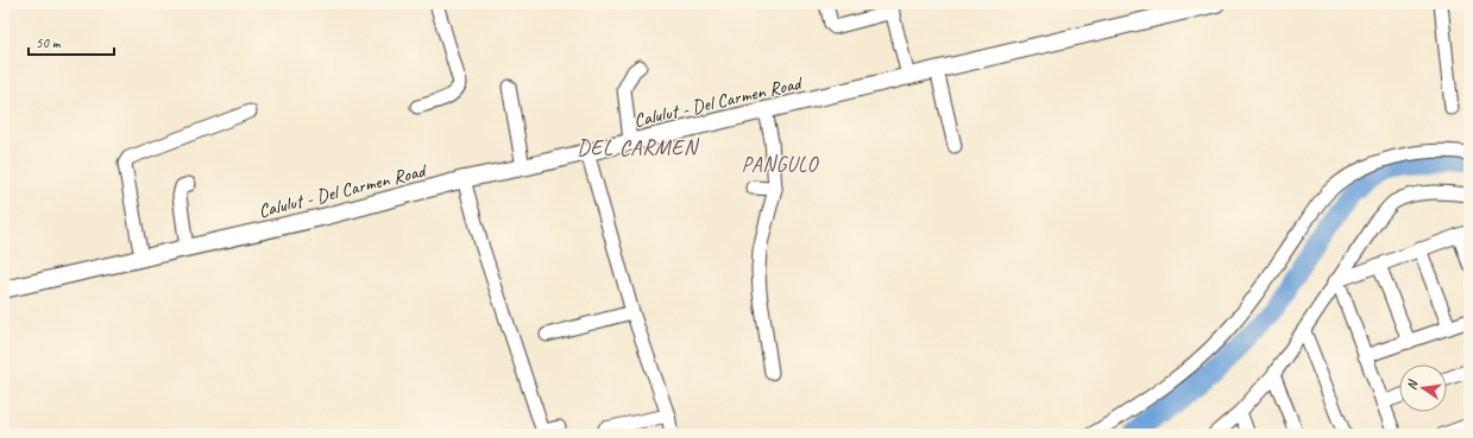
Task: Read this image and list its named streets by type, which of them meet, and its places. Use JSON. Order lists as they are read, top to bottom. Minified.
{"streets":{"main road":["Calulut - Del Carmen Road"]},"districts":["DEL CARMEN","PANGULO"],"scale_bar":"50 m","north":"left"}
